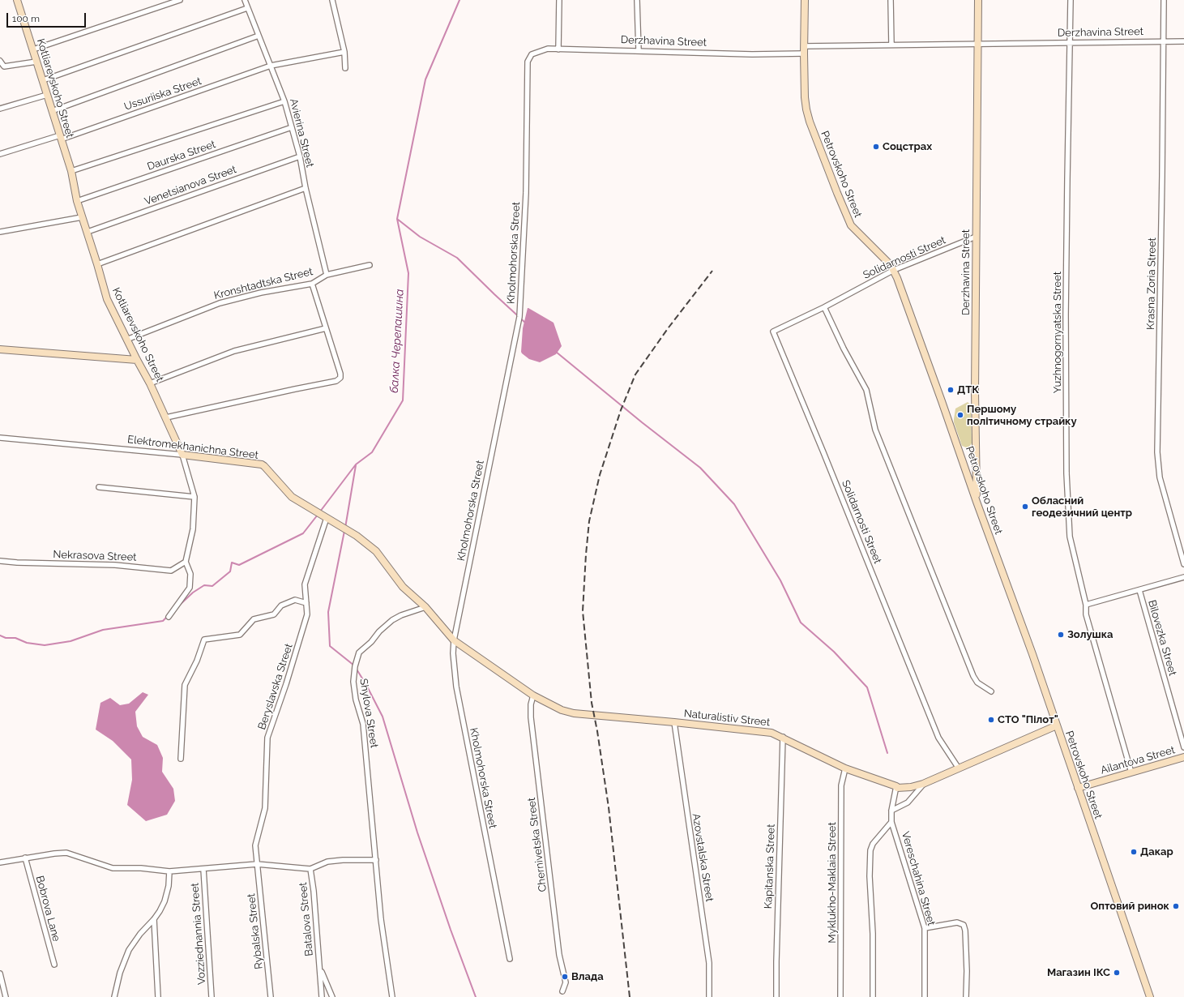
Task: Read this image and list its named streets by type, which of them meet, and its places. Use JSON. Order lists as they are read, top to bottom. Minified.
{"streets":{"street":["Derzhavina Street","Kotliarevskoho Street","Ussuriiska Street","Avierina Street","Daurska Street","Petrovskoho Street","Venetsianova Street","Kholmohorska Street","Solidarnosti Street","Kronshtadtska Street","Krasna Zoria Street","Yuzhnogornyatska Street","Elektromekhanichna Street","Nekrasova Street","Bilovezka Street","Beryslavska Street","Shylova Street","Naturalistiv Street","Ailantova Street","Chernivetska Street","Azovstalska Street","Kapitanska Street","Vereschahina Street","Myklukho-Maklaia Street","Bobrova Lane","Batalova Street","Rybalska Street","Vozziednannia Street"]},"crossings":[["Derzhavina Street","Petrovskoho Street"],["Derzhavina Street","Kholmohorska Street"],["Derzhavina Street","Solidarnosti Street"],["Derzhavina Street","Krasna Zoria Street"],["Derzhavina Street","Yuzhnogornyatska Street"],["Kotliarevskoho Street","Ussuriiska Street"],["Kotliarevskoho Street","Daurska Street"],["Kotliarevskoho Street","Venetsianova Street"],["Kotliarevskoho Street","Kronshtadtska Street"],["Kotliarevskoho Street","Elektromekhanichna Street"],["Kotliarevskoho Street","Nekrasova Street"],["Ussuriiska Street","Avierina Street"],["Avierina Street","Daurska Street"],["Avierina Street","Venetsianova Street"],["Avierina Street","Kronshtadtska Street"],["Petrovskoho Street","Solidarnosti Street"],["Petrovskoho Street","Naturalistiv Street"],["Petrovskoho Street","Ailantova Street"],["Kholmohorska Street","Naturalistiv Street"],["Solidarnosti Street","Naturalistiv Street"],["Yuzhnogornyatska Street","Ailantova Street"],["Elektromekhanichna Street","Beryslavska Street"],["Elektromekhanichna Street","Shylova Street"],["Elektromekhanichna Street","Naturalistiv Street"],["Beryslavska Street","Rybalska Street"],["Shylova Street","Naturalistiv Street"],["Naturalistiv Street","Chernivetska Street"],["Naturalistiv Street","Azovstalska Street"],["Naturalistiv Street","Kapitanska Street"],["Naturalistiv Street","Vereschahina Street"],["Naturalistiv Street","Myklukho-Maklaia Street"]],"water":["балка Черепашина"],"places":["Соцстрах","ДТК","Першому політичному страйку","Обласний геодезичний центр","Золушка","СТО \"Пілот\"","Дакар","Оптовий ринок","Магазин ІКС","Влада"],"scale_bar":"100 m"}
